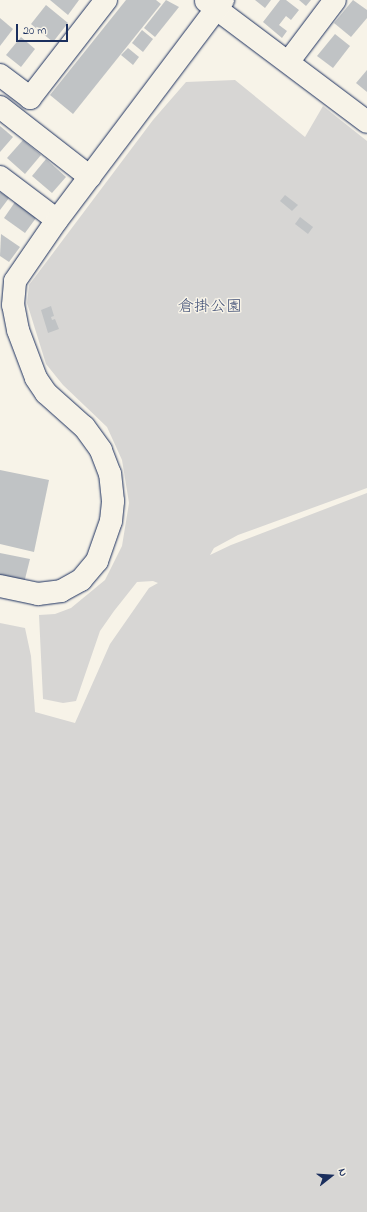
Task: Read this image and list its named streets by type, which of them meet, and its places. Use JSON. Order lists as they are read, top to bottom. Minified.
{"parks":["倉掛公園"],"scale_bar":"20 m","north":"right"}
